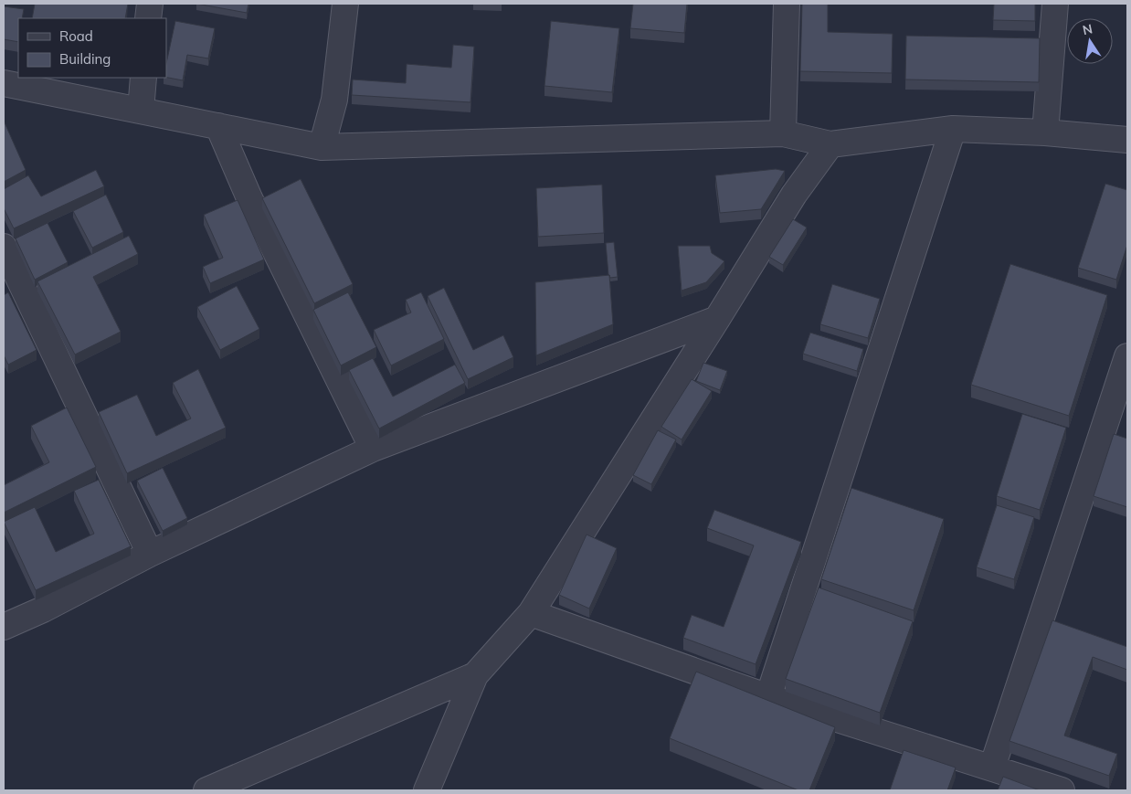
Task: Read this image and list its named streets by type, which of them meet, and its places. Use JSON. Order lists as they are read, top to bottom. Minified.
{"legend":["Road","Building"],"north":"top"}
